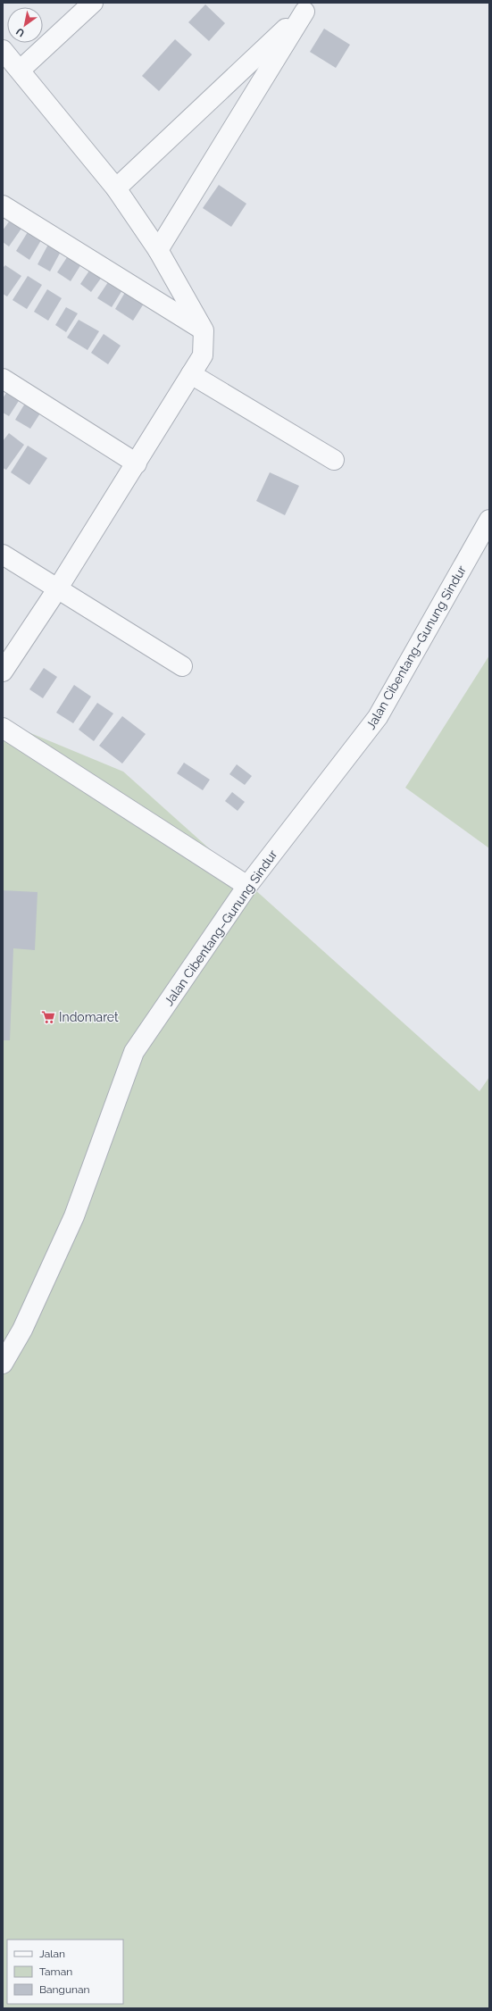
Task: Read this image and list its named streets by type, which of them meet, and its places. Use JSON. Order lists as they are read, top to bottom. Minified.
{"streets":{"street":["Jalan Cibentang–Gunung Sindur"]},"places":{"supermarket":["Indomaret"]},"legend":["Jalan","Taman","Bangunan"],"north":"bottom left"}
